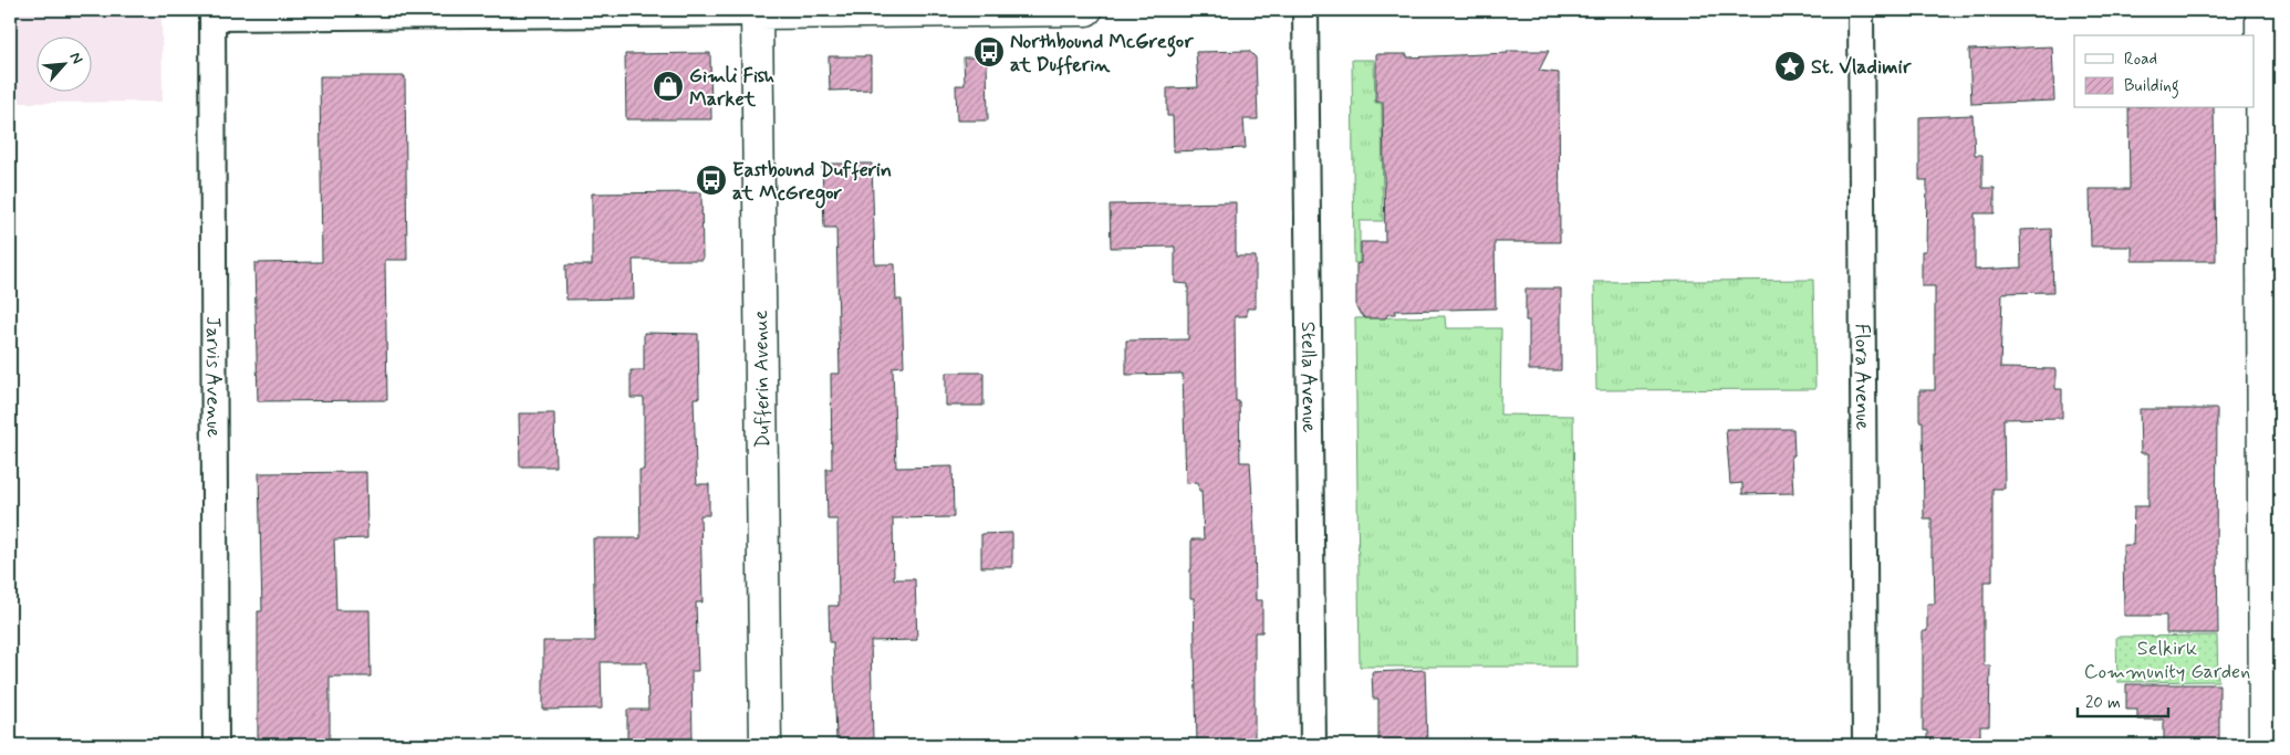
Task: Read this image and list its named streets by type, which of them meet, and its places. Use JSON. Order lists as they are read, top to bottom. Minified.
{"streets":{"main road":["Dufferin Avenue"],"street":["Jarvis Avenue","Flora Avenue","Stella Avenue"]},"parks":["Selkirk Community Garden"],"places":{"bus stop":["Northbound McGregor at Dufferin","Eastbound Dufferin at McGregor"],"place":["St. Vladimir"],"shop":["Gimli Fish Market"]},"legend":["Road","Building"],"scale_bar":"20 m","north":"top right"}
